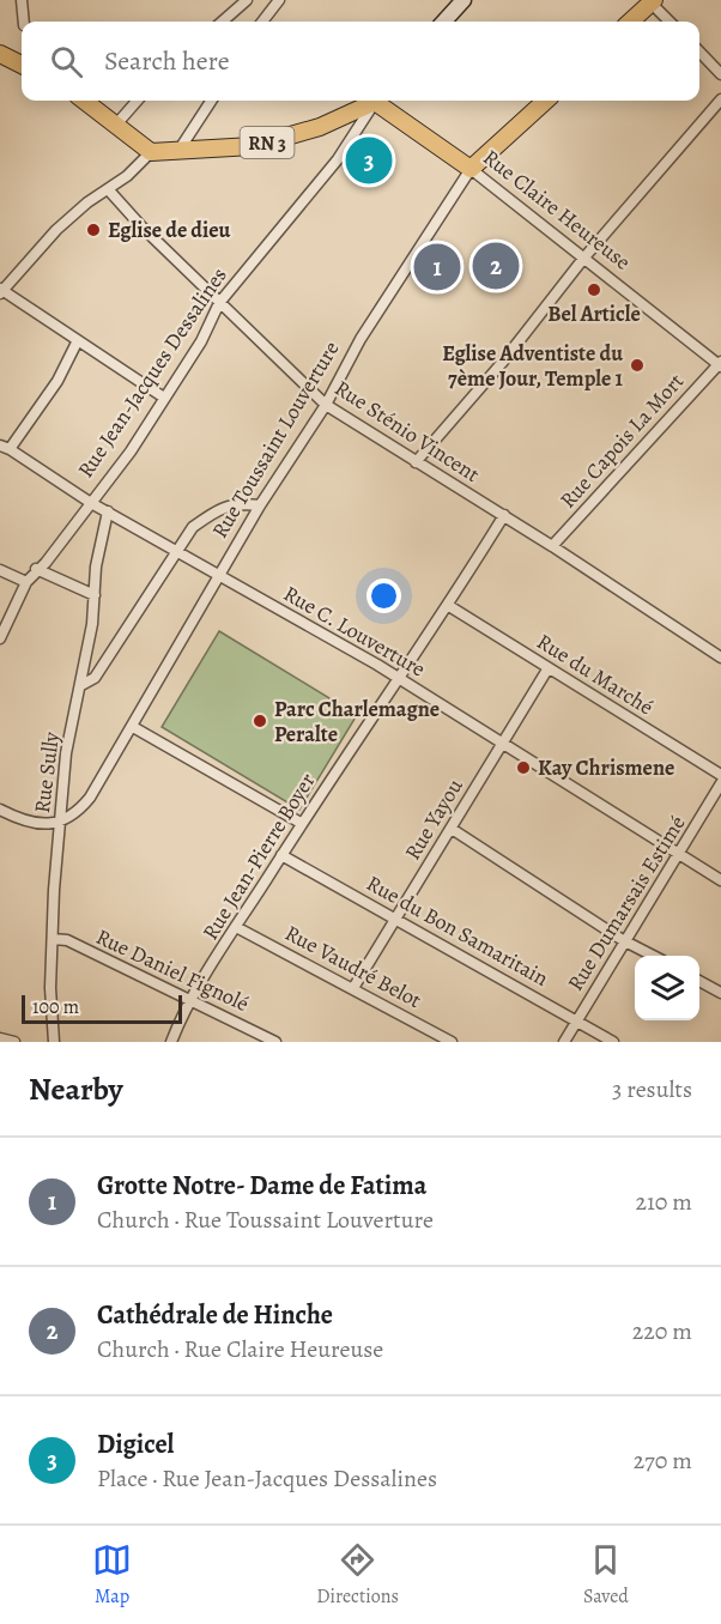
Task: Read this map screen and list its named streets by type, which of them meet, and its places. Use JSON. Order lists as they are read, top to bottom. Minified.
{"streets":{"main road":["RN 3","Rue Claire Heureuse","Rue Toussaint Louverture"],"street":["Rue Jean-Jacques Dessalines","Rue Sténio Vincent","Rue Capois La Mort","Rue C. Louverture","Rue du Marché","Rue Sully","Rue Yayou","Rue Jean-Pierre Boyer","Rue Dumarsais Estimé","Rue du Bon Samaritain","Rue Vaudré Belot","Rue Daniel Fignolé"]},"crossings":[["Rue Claire Heureuse","Rue Toussaint Louverture"],["Rue Claire Heureuse","Rue Capois La Mort"],["Rue Jean-Jacques Dessalines","Rue Sténio Vincent"],["Rue Jean-Jacques Dessalines","Rue C. Louverture"],["Rue Sténio Vincent","Rue Toussaint Louverture"],["Rue Sténio Vincent","Rue Capois La Mort"],["Rue Sténio Vincent","Rue Jean-Pierre Boyer"],["Rue Toussaint Louverture","Rue C. Louverture"],["Rue Toussaint Louverture","Rue Sully"],["Rue C. Louverture","Rue Sully"],["Rue C. Louverture","Rue Yayou"],["Rue C. Louverture","Rue Jean-Pierre Boyer"],["Rue C. Louverture","Rue Dumarsais Estimé"],["Rue du Marché","Rue Yayou"],["Rue du Marché","Rue Jean-Pierre Boyer"],["Rue Sully","Rue Daniel Fignolé"],["Rue Yayou","Rue du Bon Samaritain"],["Rue Yayou","Rue Vaudré Belot"],["Rue Jean-Pierre Boyer","Rue du Bon Samaritain"],["Rue Jean-Pierre Boyer","Rue Vaudré Belot"],["Rue Jean-Pierre Boyer","Rue Daniel Fignolé"],["Rue Dumarsais Estimé","Rue du Bon Samaritain"]],"places":["Eglise de dieu","Bel Article","Eglise Adventiste du 7ème Jour, Temple 1","Parc Charlemagne Peralte","Kay Chrismene"],"scale_bar":"100 m","page":{"search":"Search here","pins":["3","2","1"],"scale":"100 m","heading":["Nearby","3 results"],"list":[{"mark":"1","name":"Grotte Notre- Dame de Fatima","note":"Church · Rue Toussaint Louverture","value":"210 m"},{"mark":"2","name":"Cathédrale de Hinche","note":"Church · Rue Claire Heureuse","value":"220 m"},{"mark":"3","name":"Digicel","note":"Place · Rue Jean-Jacques Dessalines","value":"270 m"}],"nav":["Map","Directions","Saved"]}}
